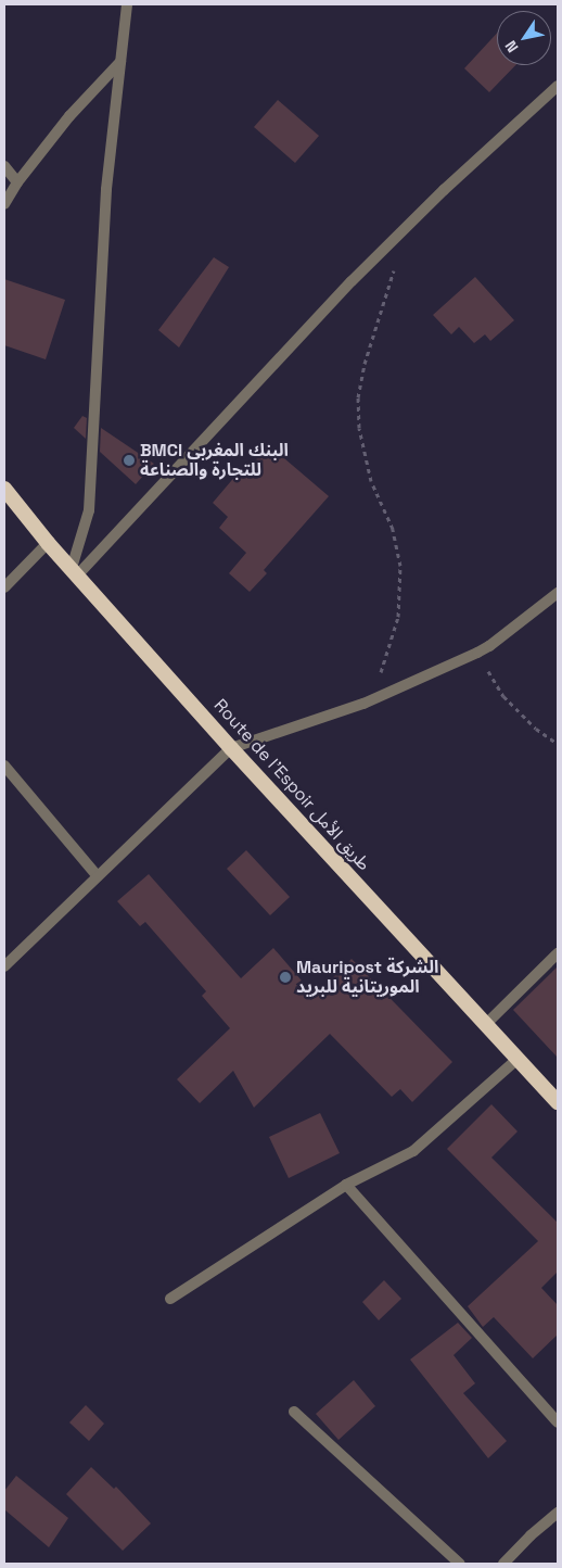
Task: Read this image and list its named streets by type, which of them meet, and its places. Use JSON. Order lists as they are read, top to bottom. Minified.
{"streets":{"highway":["Route de l’Espoir طريق الأمل"]},"places":["BMCI البنك المغربي للتجارة والصناعة","Mauripost الشركة الموريتانية للبريد"],"north":"bottom left"}
